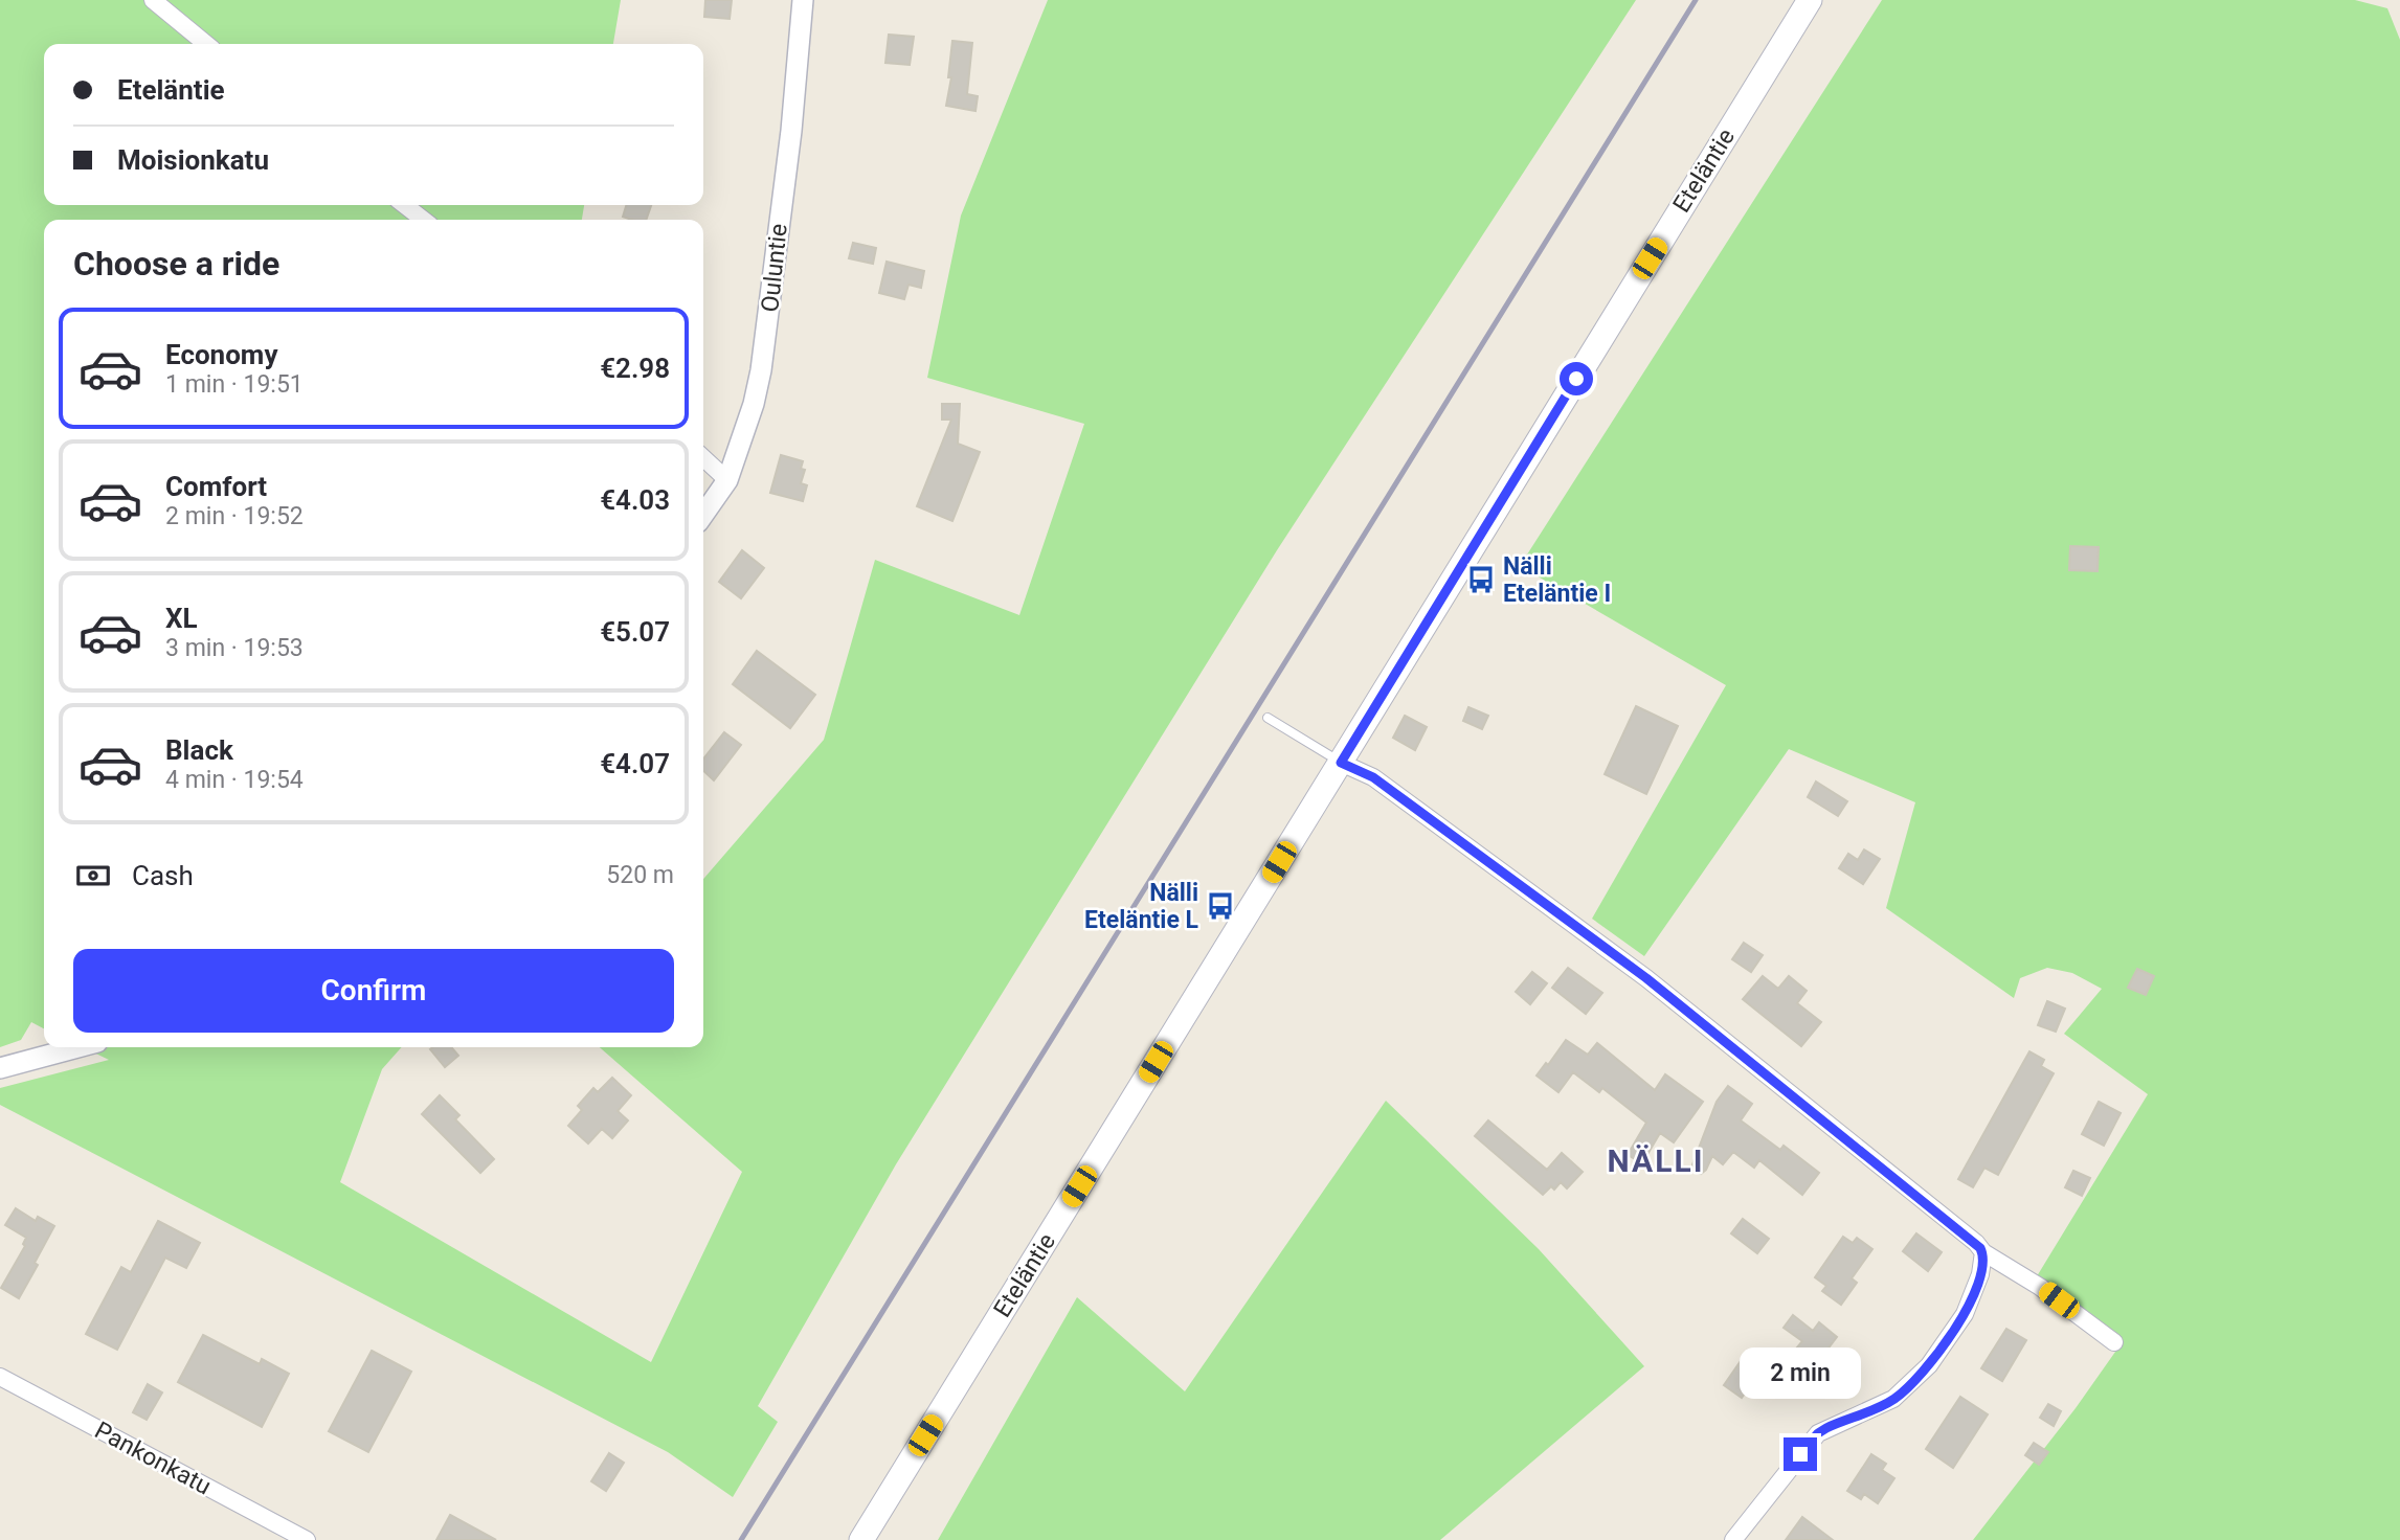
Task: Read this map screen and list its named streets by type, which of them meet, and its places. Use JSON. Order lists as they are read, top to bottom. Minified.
{"streets":{"main road":["Eteläntie"],"street":["Ouluntie","Pankonkatu"]},"districts":["NÄLLI"],"places":{"bus stop":["Nälli Eteläntie I","Nälli Eteläntie L"]},"page":{"banner":["Eteläntie","Moisionkatu"],"heading":"Choose a ride","list":[{"name":"Economy","note":"1 min · 19:51","value":"€2.98"},{"name":"Comfort","note":"2 min · 19:52","value":"€4.03"},{"name":"XL","note":"3 min · 19:53","value":"€5.07"},{"name":"Black","note":"4 min · 19:54","value":"€4.07"}],"pay":["Cash","520 m"],"buttons":"Confirm","bubble":"2 min"}}
